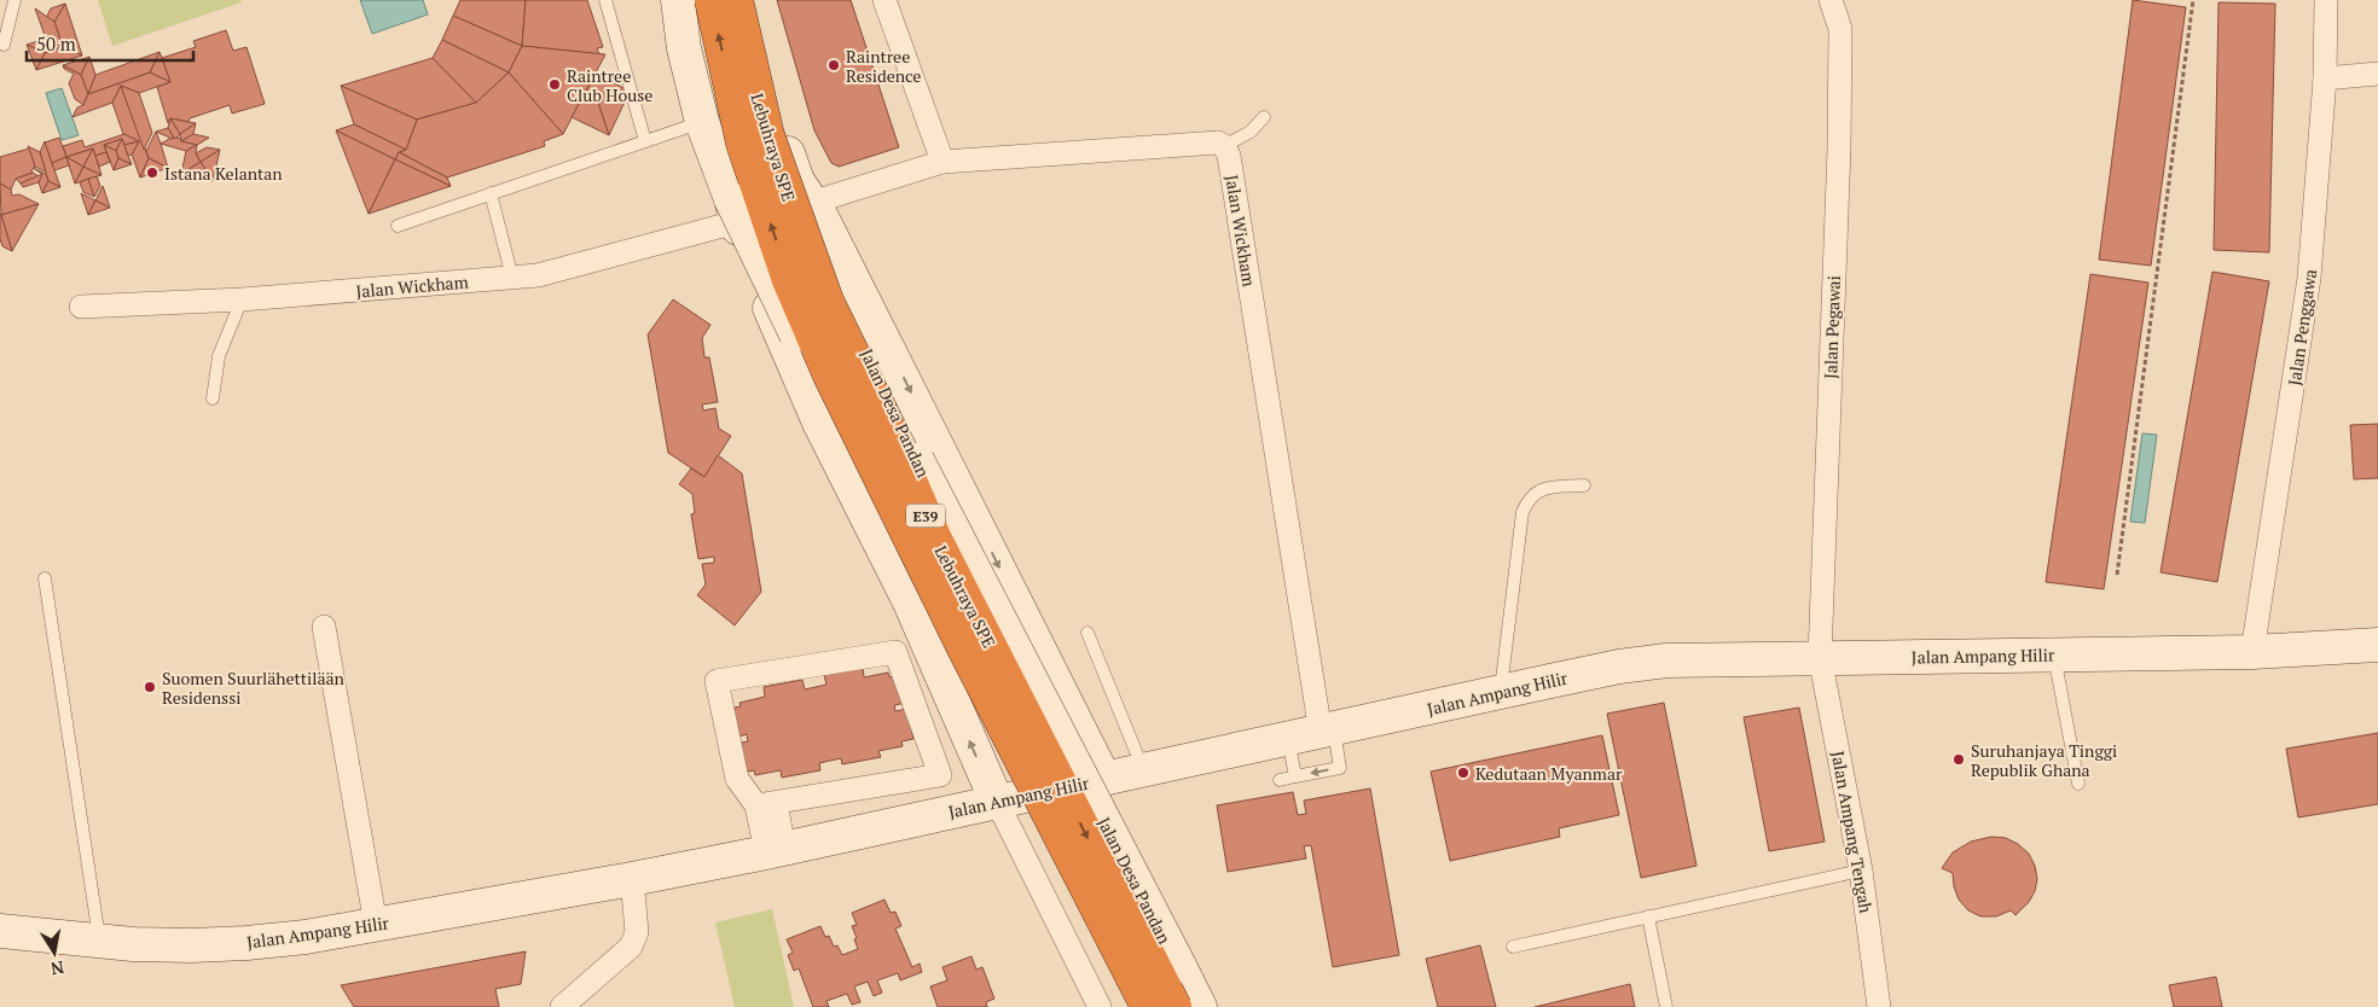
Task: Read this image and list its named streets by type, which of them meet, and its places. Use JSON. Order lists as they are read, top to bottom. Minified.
{"streets":{"highway":["Lebuhraya SPE","E39"],"street":["Jalan Wickham","Jalan Pegawai","Jalan Penggawa","Jalan Desa Pandan","Jalan Ampang Hilir","Jalan Ampang Tengah"]},"crossings":[["Jalan Wickham","Jalan Ampang Hilir"],["Jalan Pegawai","Jalan Ampang Hilir"],["Jalan Pegawai","Jalan Ampang Tengah"],["Jalan Penggawa","Jalan Ampang Hilir"],["Jalan Ampang Hilir","Jalan Ampang Tengah"]],"places":["Raintree Residence","Raintree Club House","Istana Kelantan","Suomen Suurlähettilään Residenssi","Suruhanjaya Tinggi Republik Ghana","Kedutaan Myanmar"],"scale_bar":"50 m","north":"bottom"}
